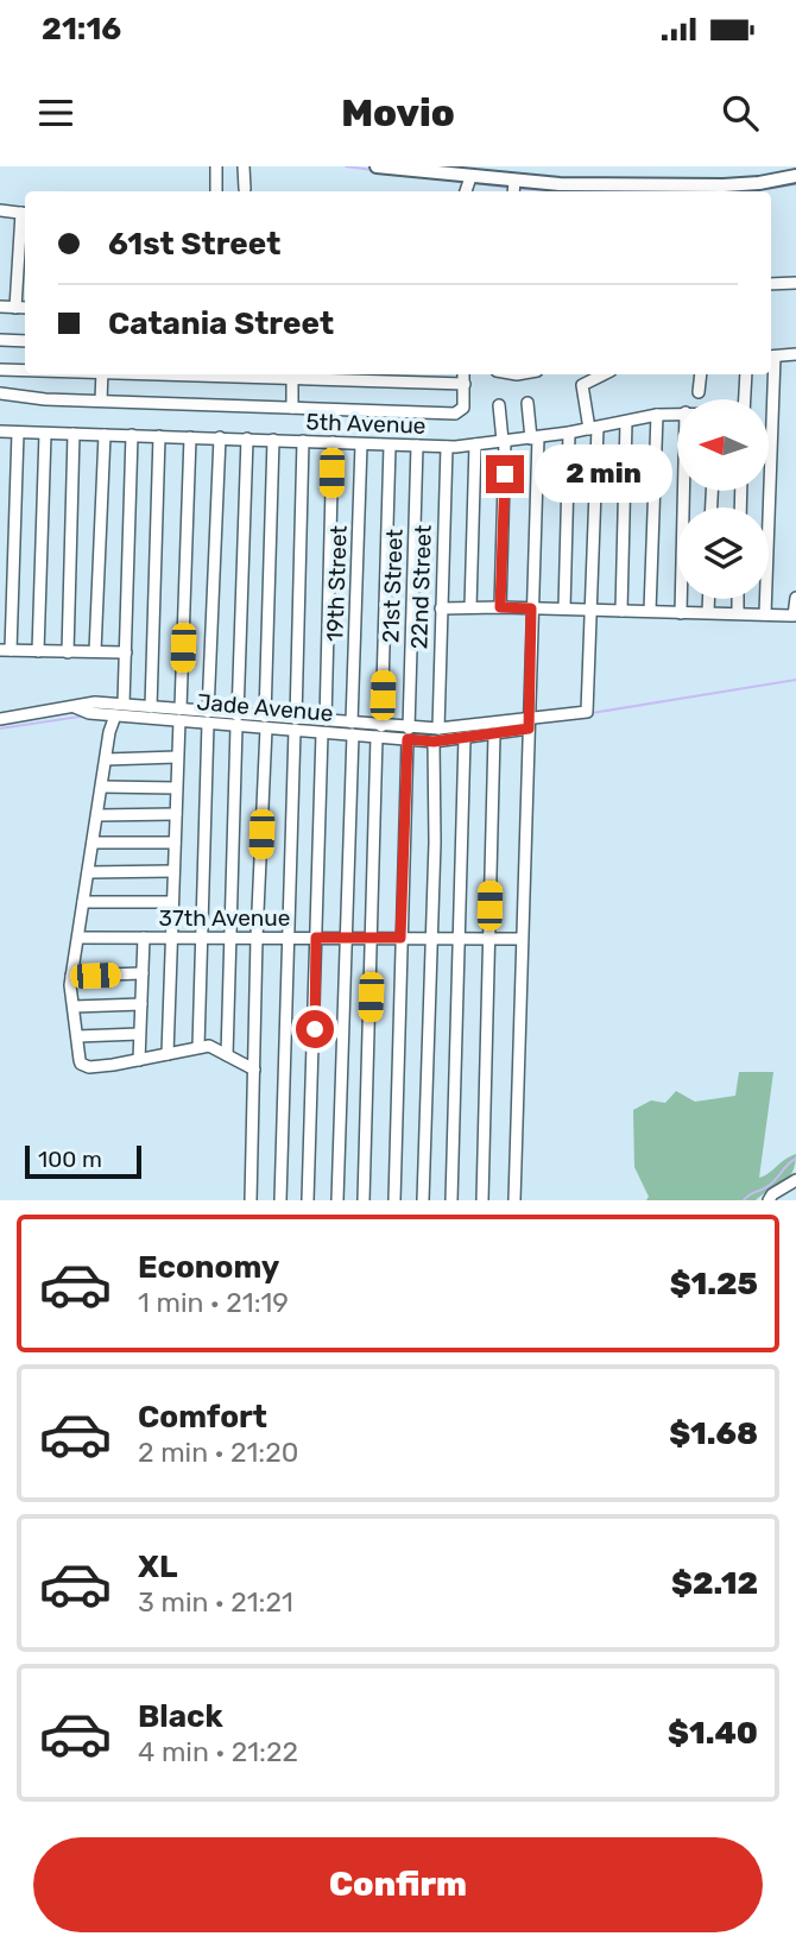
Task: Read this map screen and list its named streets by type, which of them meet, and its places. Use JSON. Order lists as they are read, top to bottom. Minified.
{"streets":{"street":["5th Avenue","19th Street","21st Street","22nd Street","Jade Avenue","37th Avenue"]},"crossings":[["5th Avenue","19th Street"],["5th Avenue","21st Street"],["5th Avenue","22nd Street"],["19th Street","Jade Avenue"],["19th Street","37th Avenue"],["21st Street","Jade Avenue"],["21st Street","37th Avenue"]],"scale_bar":"100 m","north":"left","page":{"status":"21:16","header":"Movio","banner":["61st Street","Catania Street"],"bubble":"2 min","scale":"100 m","list":[{"name":"Economy","note":"1 min · 21:19","value":"$1.25"},{"name":"Comfort","note":"2 min · 21:20","value":"$1.68"},{"name":"XL","note":"3 min · 21:21","value":"$2.12"},{"name":"Black","note":"4 min · 21:22","value":"$1.40"}],"buttons":"Confirm"}}
